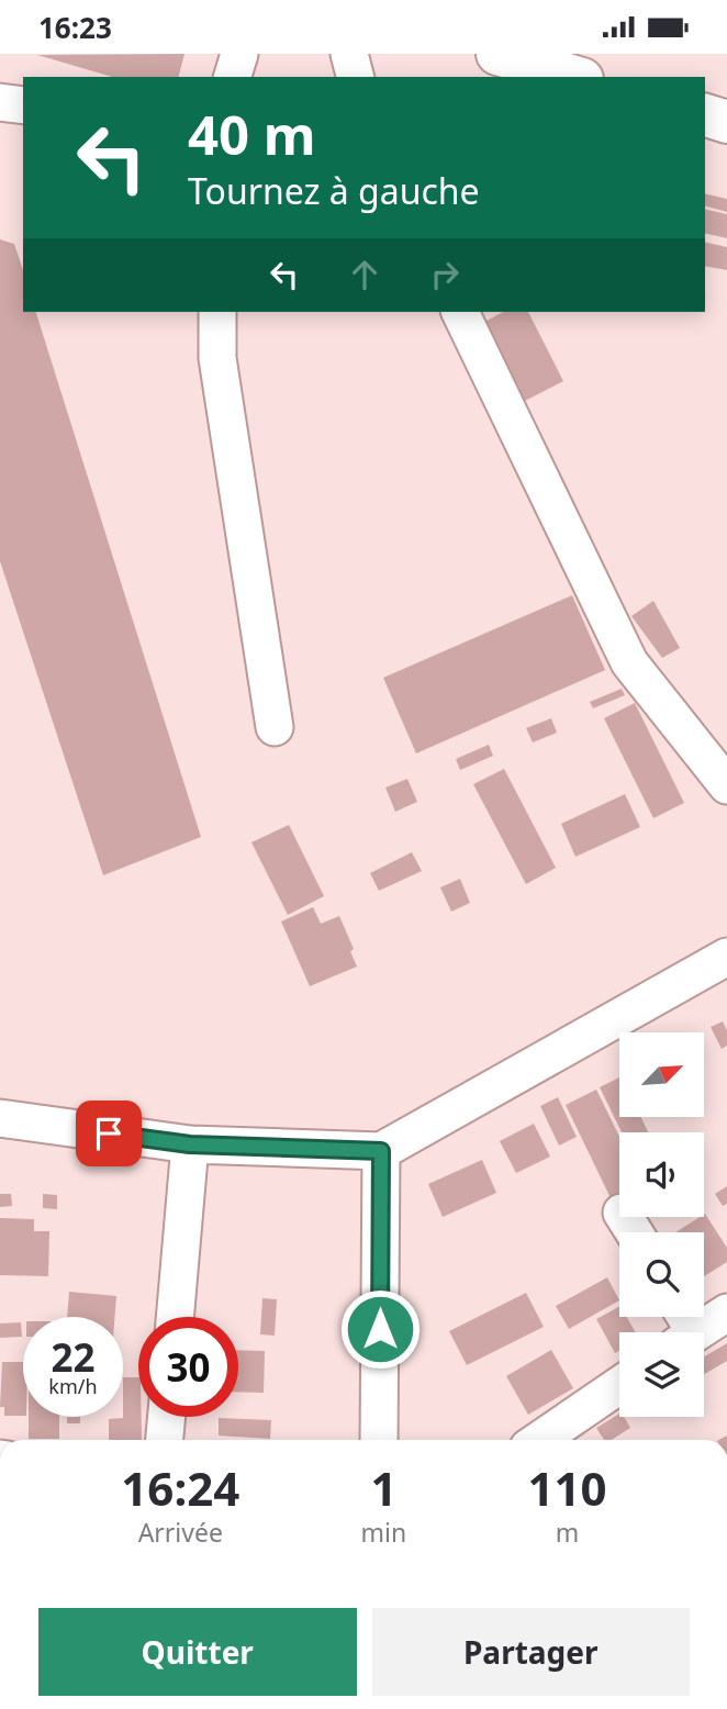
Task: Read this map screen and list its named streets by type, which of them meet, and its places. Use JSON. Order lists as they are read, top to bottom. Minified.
{"north":"top right","page":{"status":"16:23","turn":["40 m","Tournez à gauche"],"speed":"22 km/h","limit":"30","eta":["16:24","Arrivée","1","min","110","m"],"buttons":["Quitter","Partager"]}}
